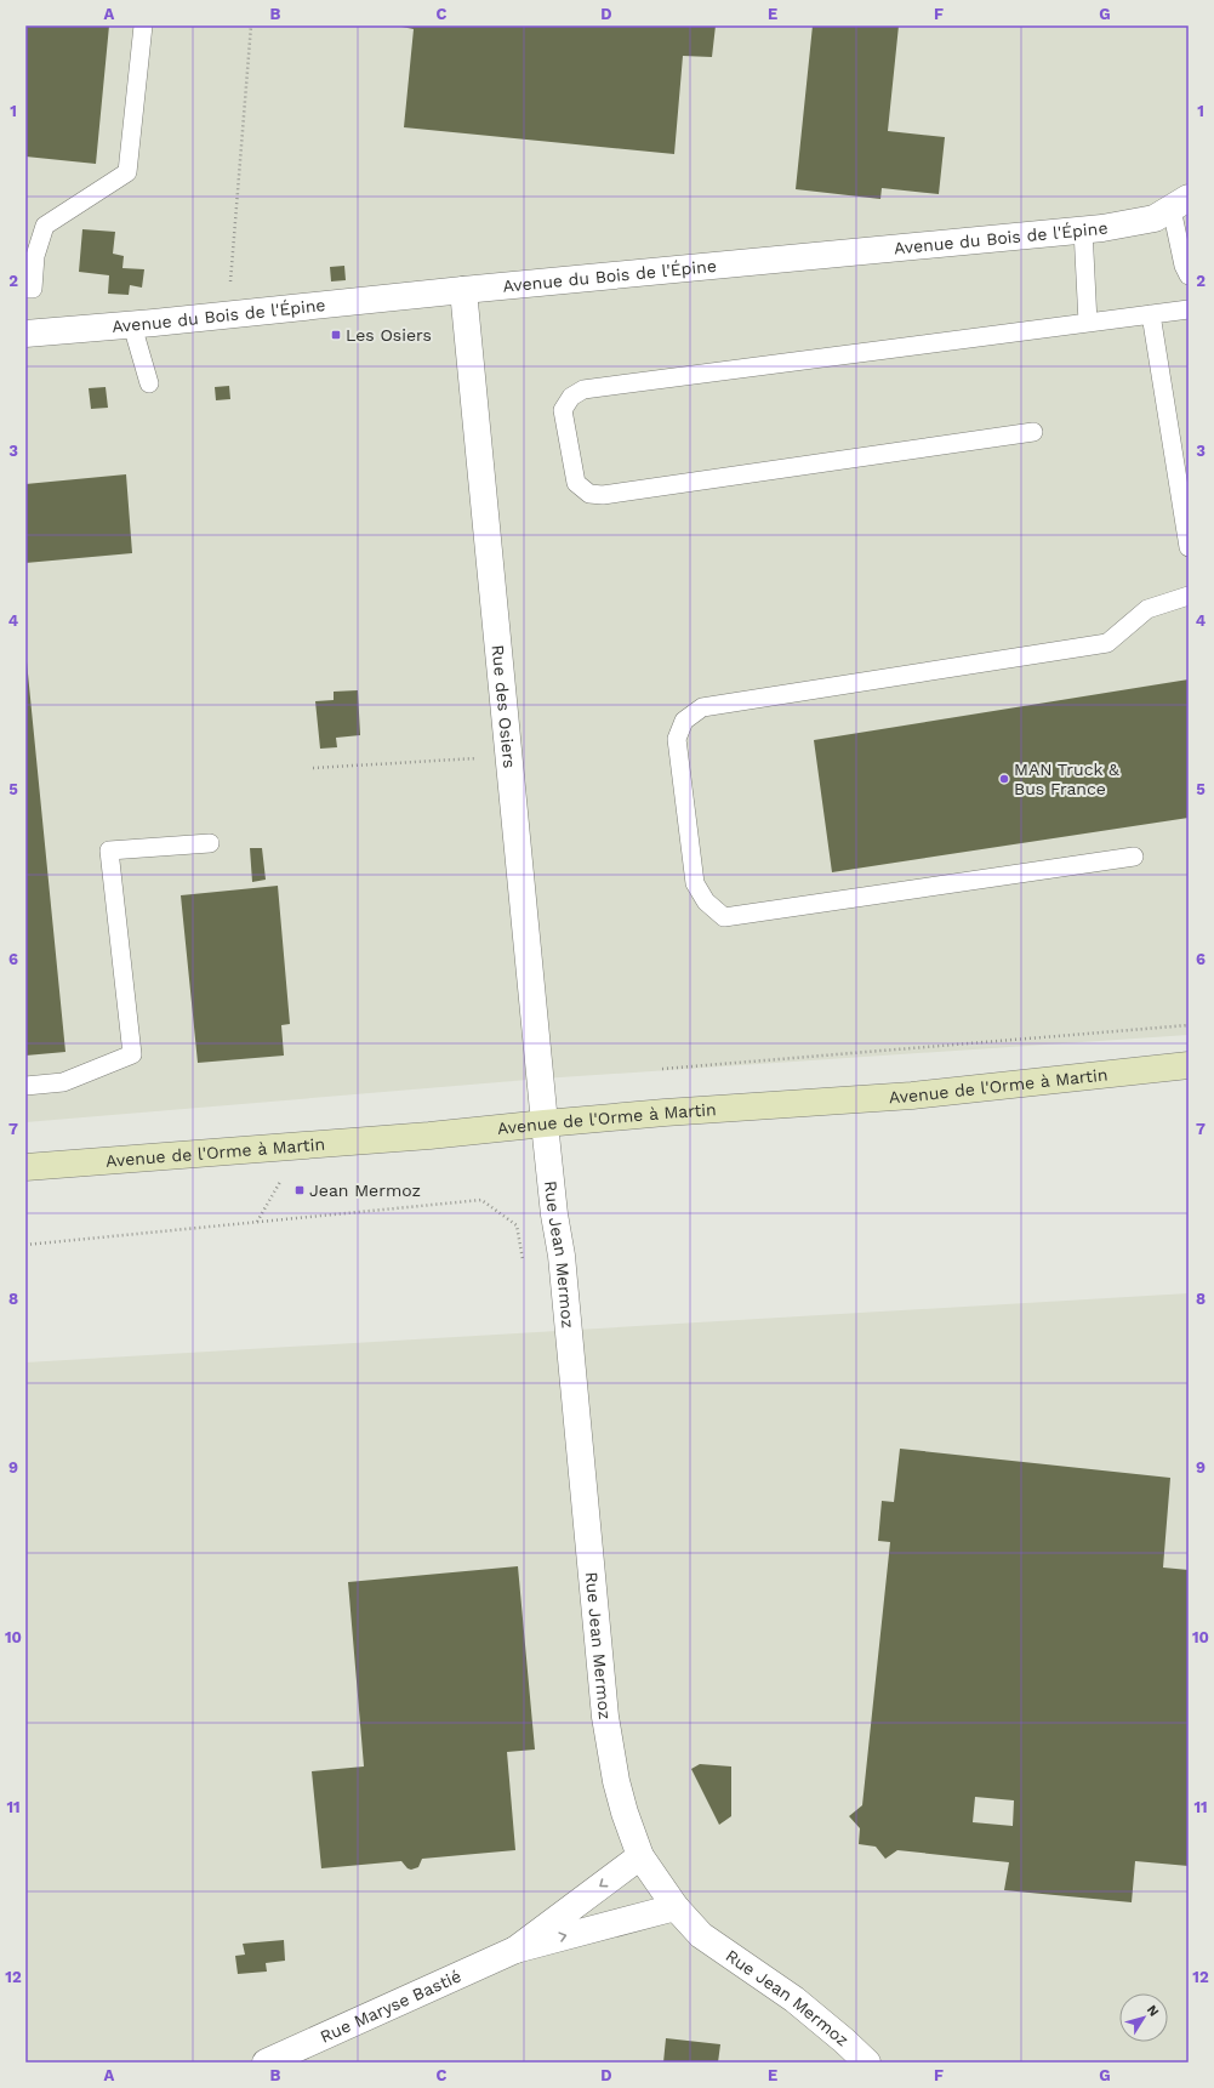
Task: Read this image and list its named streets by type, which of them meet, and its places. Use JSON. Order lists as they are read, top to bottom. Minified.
{"streets":{"main road":["Avenue de l'Orme à Martin"],"street":["Avenue du Bois de l'Épine","Rue des Osiers","Rue Jean Mermoz","Rue Maryse Bastié"]},"crossings":[["Avenue du Bois de l'Épine","Rue des Osiers"],["Rue des Osiers","Avenue de l'Orme à Martin"],["Rue des Osiers","Rue Jean Mermoz"],["Avenue de l'Orme à Martin","Rue Jean Mermoz"],["Rue Jean Mermoz","Rue Maryse Bastié"]],"places":{"transit":["Les Osiers","Jean Mermoz"],"other":["MAN Truck & Bus France"]},"north":"top right","grid":{"columns":["A","B","C","D","E","F","G"],"rows":["1","2","3","4","5","6","7","8","9","10","11","12"]}}
